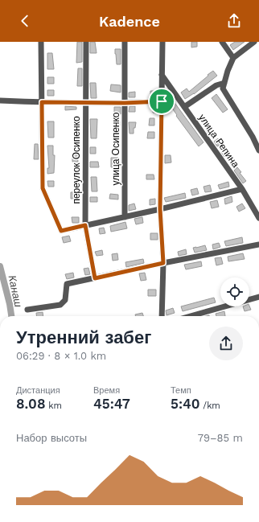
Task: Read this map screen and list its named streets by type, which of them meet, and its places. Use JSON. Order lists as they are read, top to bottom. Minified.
{"streets":{"street":["улица Репина","улица Осипенко","переулок Осипенко"]},"water":["Канаш"],"page":{"header":"Kadence","heading":["Утренний забег","06:29 · 8 × 1.0 km"],"stats":[["Дистанция","8.08 km"],["Время","45:47"],["Темп","5:40 /km"]],"chart":["Набор высоты","79–85 m"]}}
